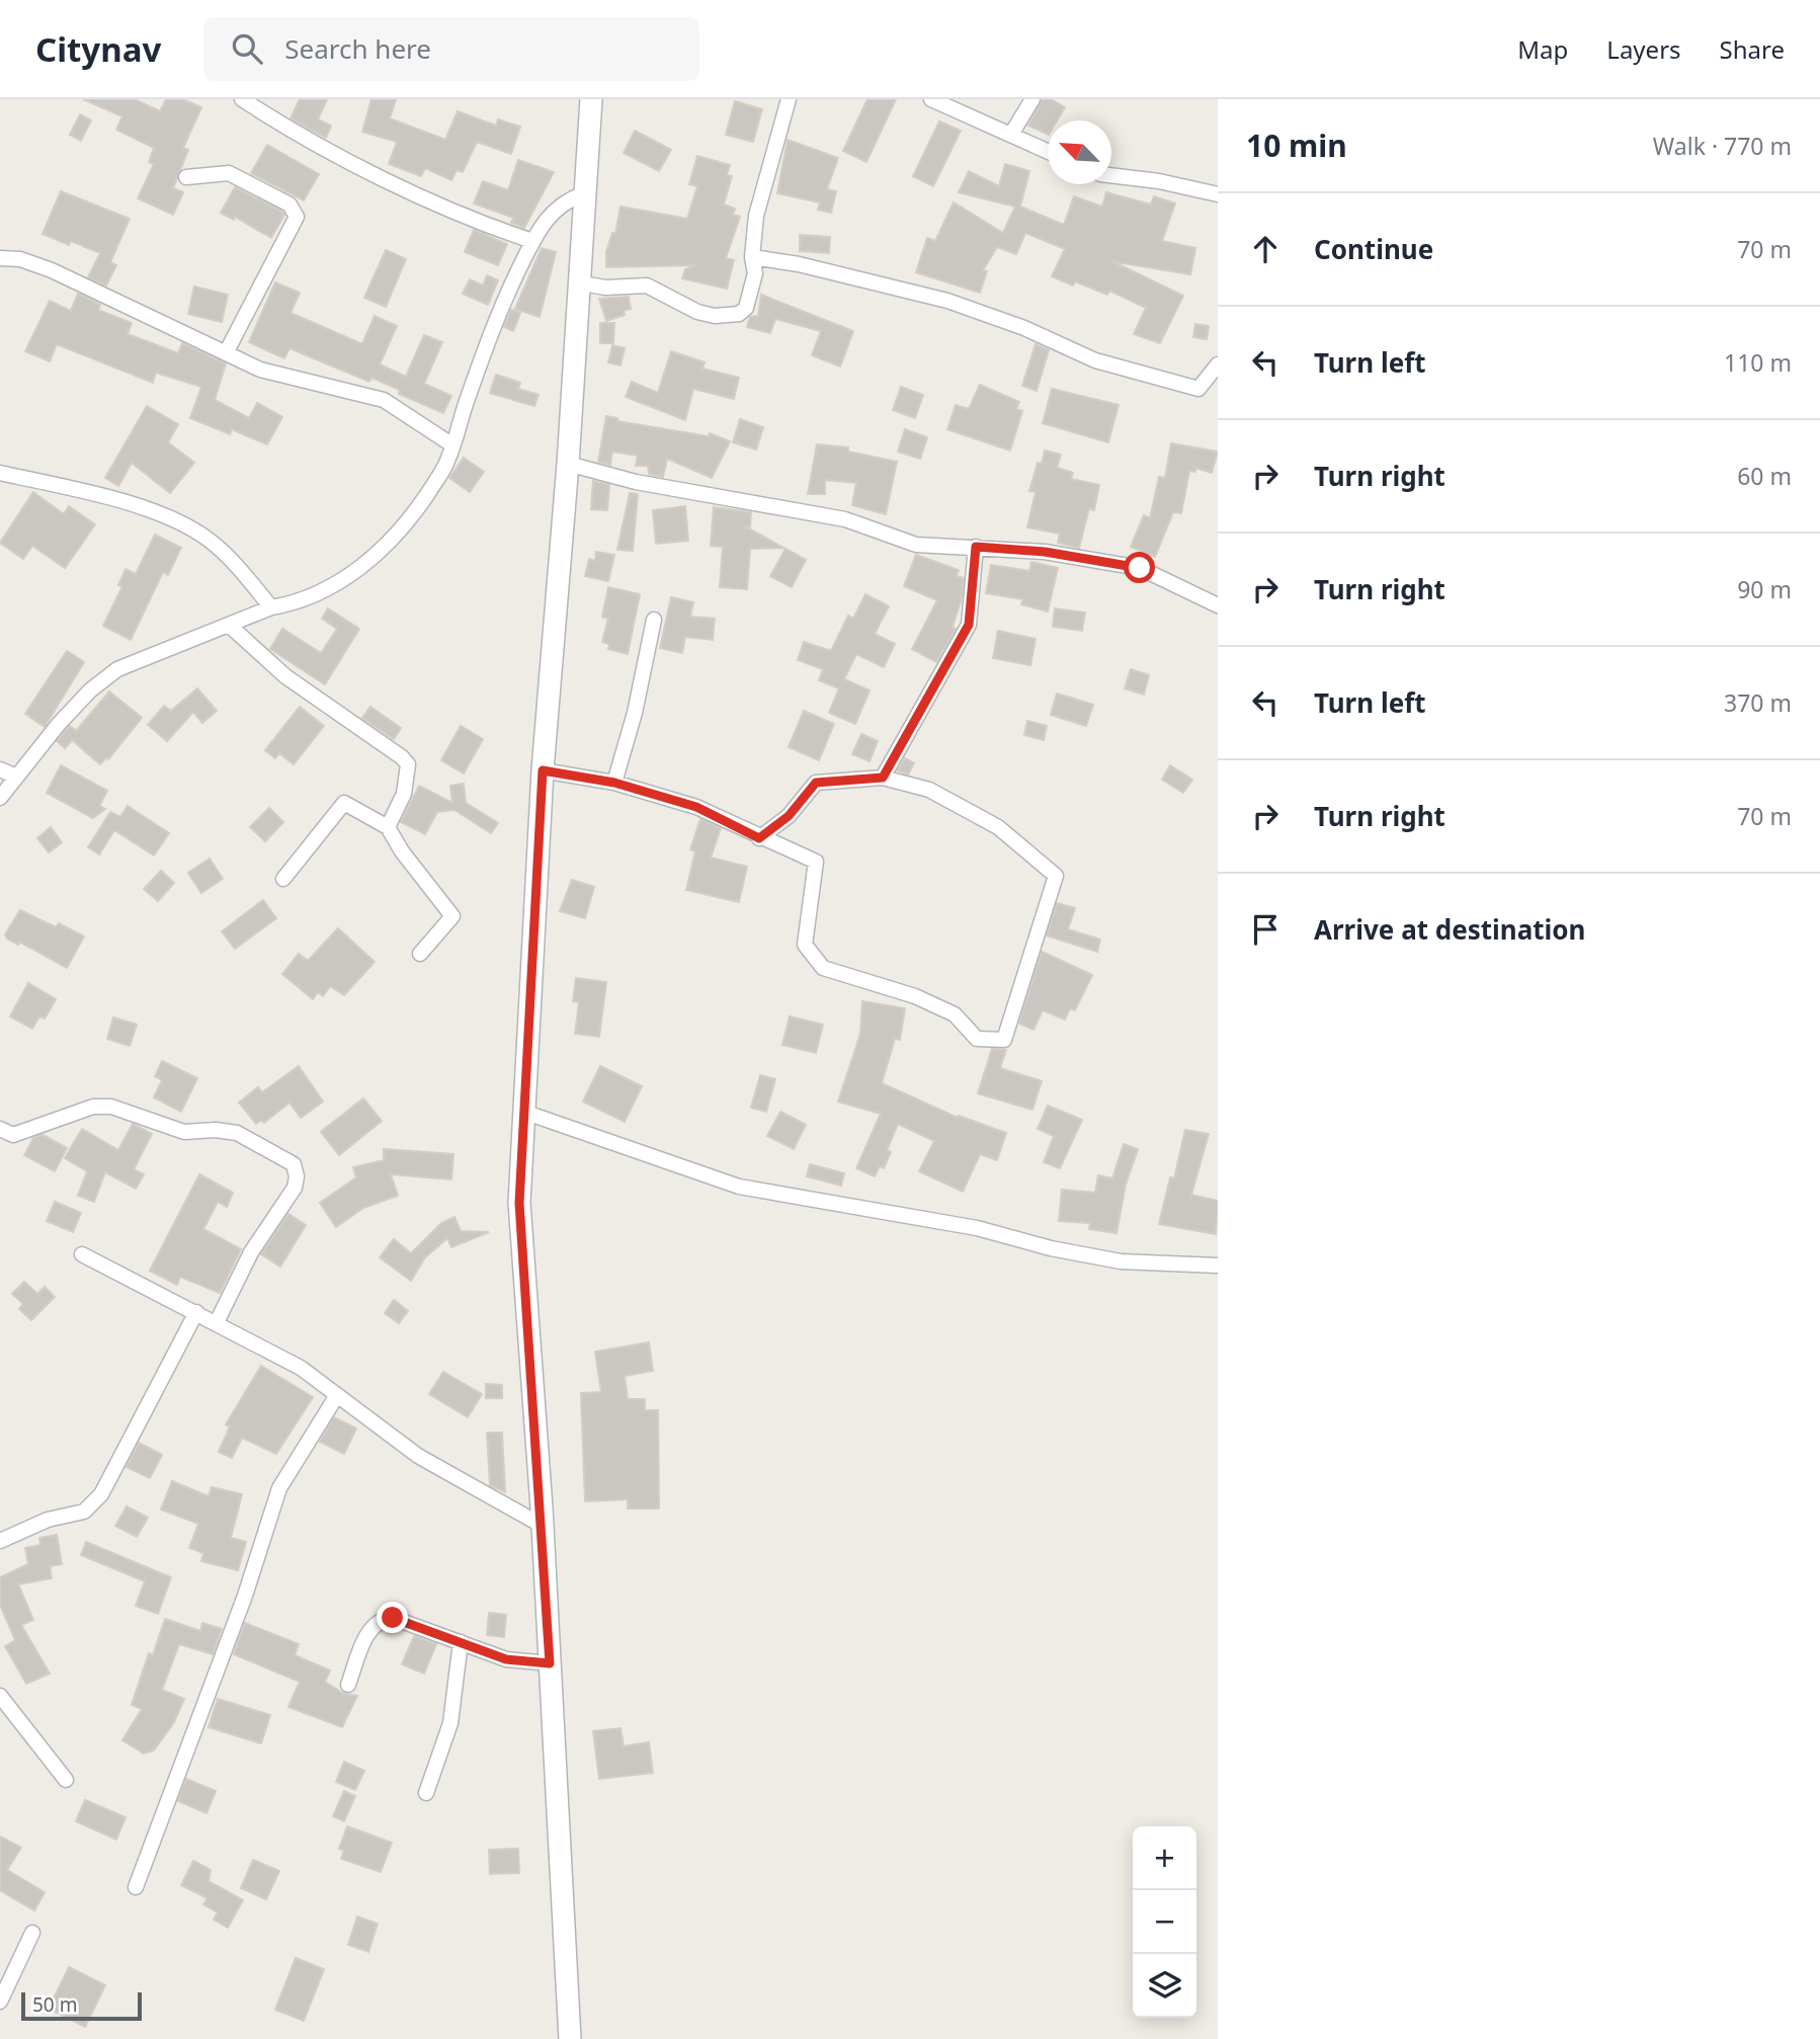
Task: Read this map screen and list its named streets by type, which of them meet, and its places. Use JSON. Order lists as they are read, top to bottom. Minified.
{"scale_bar":"50 m","north":"top left","page":{"header":"Citynav","search":"Search here","nav":["Map","Layers","Share"],"heading":["10 min","Walk · 770 m"],"list":[["Continue","70 m"],["Turn left","110 m"],["Turn right","60 m"],["Turn right","90 m"],["Turn left","370 m"],["Turn right","70 m"],"Arrive at destination"],"map_buttons":["+","−"],"scale":"50 m"}}
